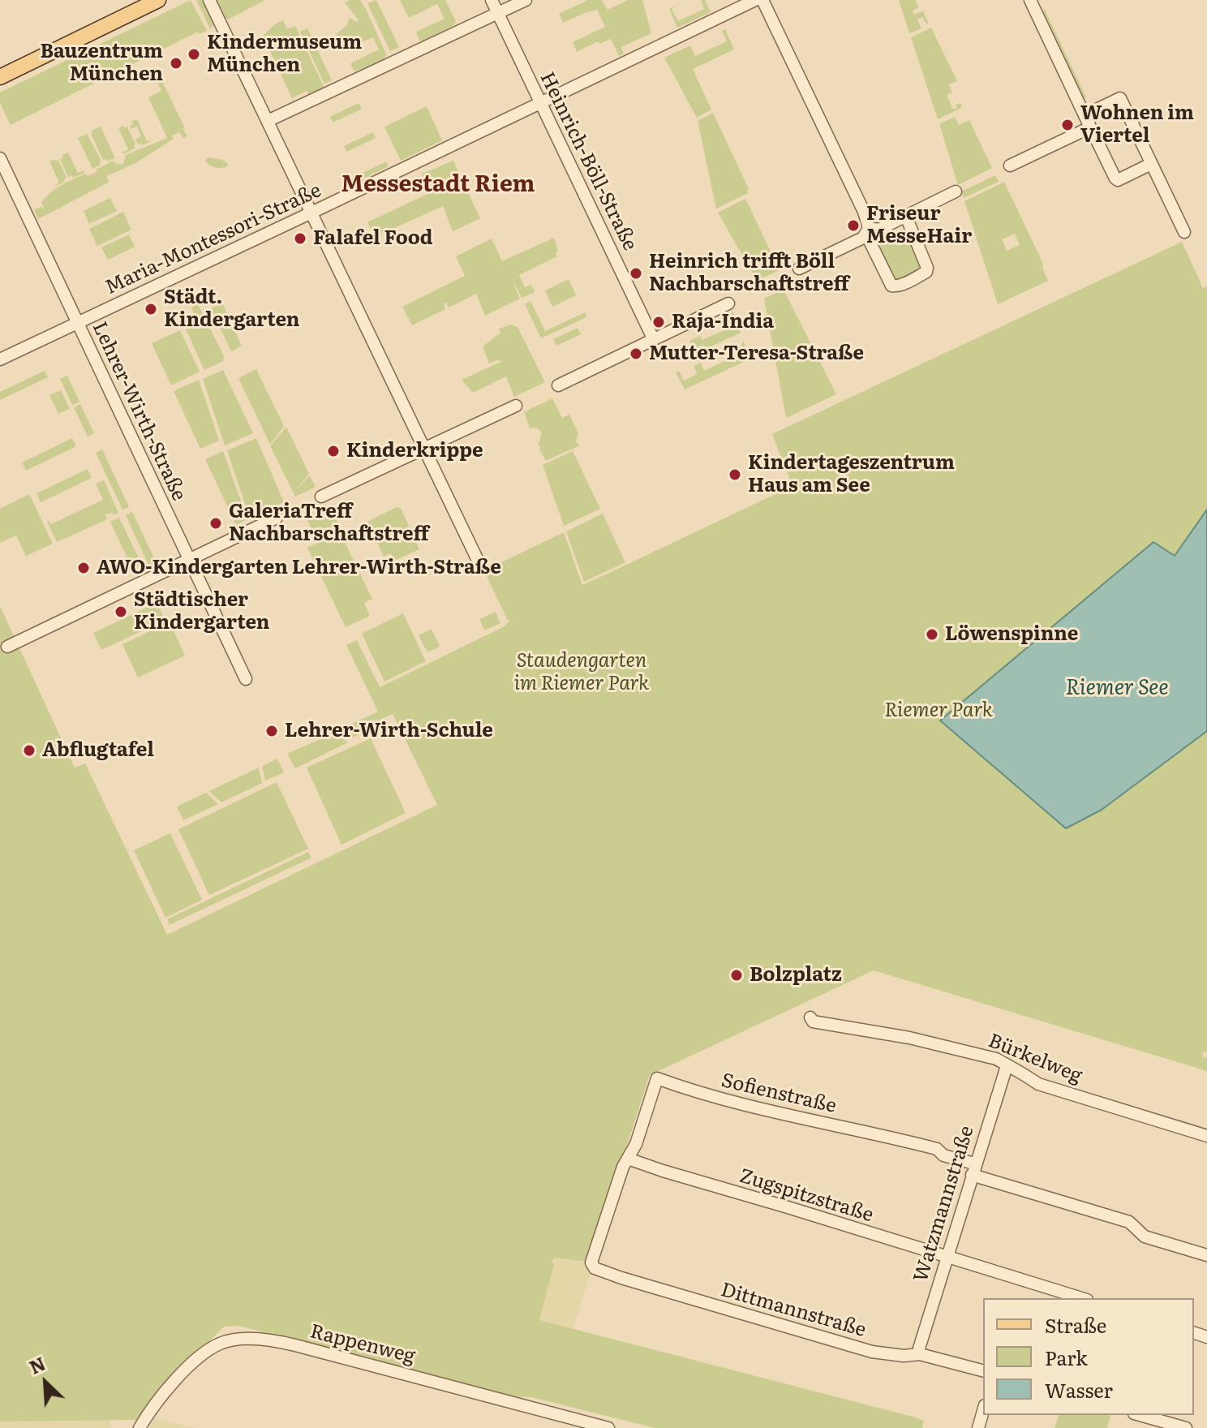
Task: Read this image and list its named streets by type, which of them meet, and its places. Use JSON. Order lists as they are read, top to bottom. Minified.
{"streets":{"street":["Heinrich-Böll-Straße","Maria-Montessori-Straße","Lehrer-Wirth-Straße","Bürkelweg","Sofienstraße","Zugspitzstraße","Watzmannstraße","Dittmannstraße","Rappenweg"]},"crossings":[["Heinrich-Böll-Straße","Maria-Montessori-Straße"],["Maria-Montessori-Straße","Lehrer-Wirth-Straße"],["Bürkelweg","Watzmannstraße"],["Sofienstraße","Zugspitzstraße"],["Sofienstraße","Watzmannstraße"],["Sofienstraße","Dittmannstraße"],["Zugspitzstraße","Watzmannstraße"],["Zugspitzstraße","Dittmannstraße"],["Watzmannstraße","Dittmannstraße"]],"districts":["Messestadt Riem"],"water":["Riemer See"],"parks":["Staudengarten im Riemer Park","Riemer Park"],"places":["Kindermuseum München","Bauzentrum München","Wohnen im Viertel","Friseur MesseHair","Falafel Food","Heinrich trifft Böll Nachbarschaftstreff","Städt. Kindergarten","Raja-India","Mutter-Teresa-Straße","Kinderkrippe","Kindertageszentrum Haus am See","GaleriaTreff Nachbarschaftstreff","AWO-Kindergarten Lehrer-Wirth-Straße","Städtischer Kindergarten","Löwenspinne","Lehrer-Wirth-Schule","Abflugtafel","Bolzplatz"],"legend":["Straße","Park","Wasser"],"north":"top left"}
